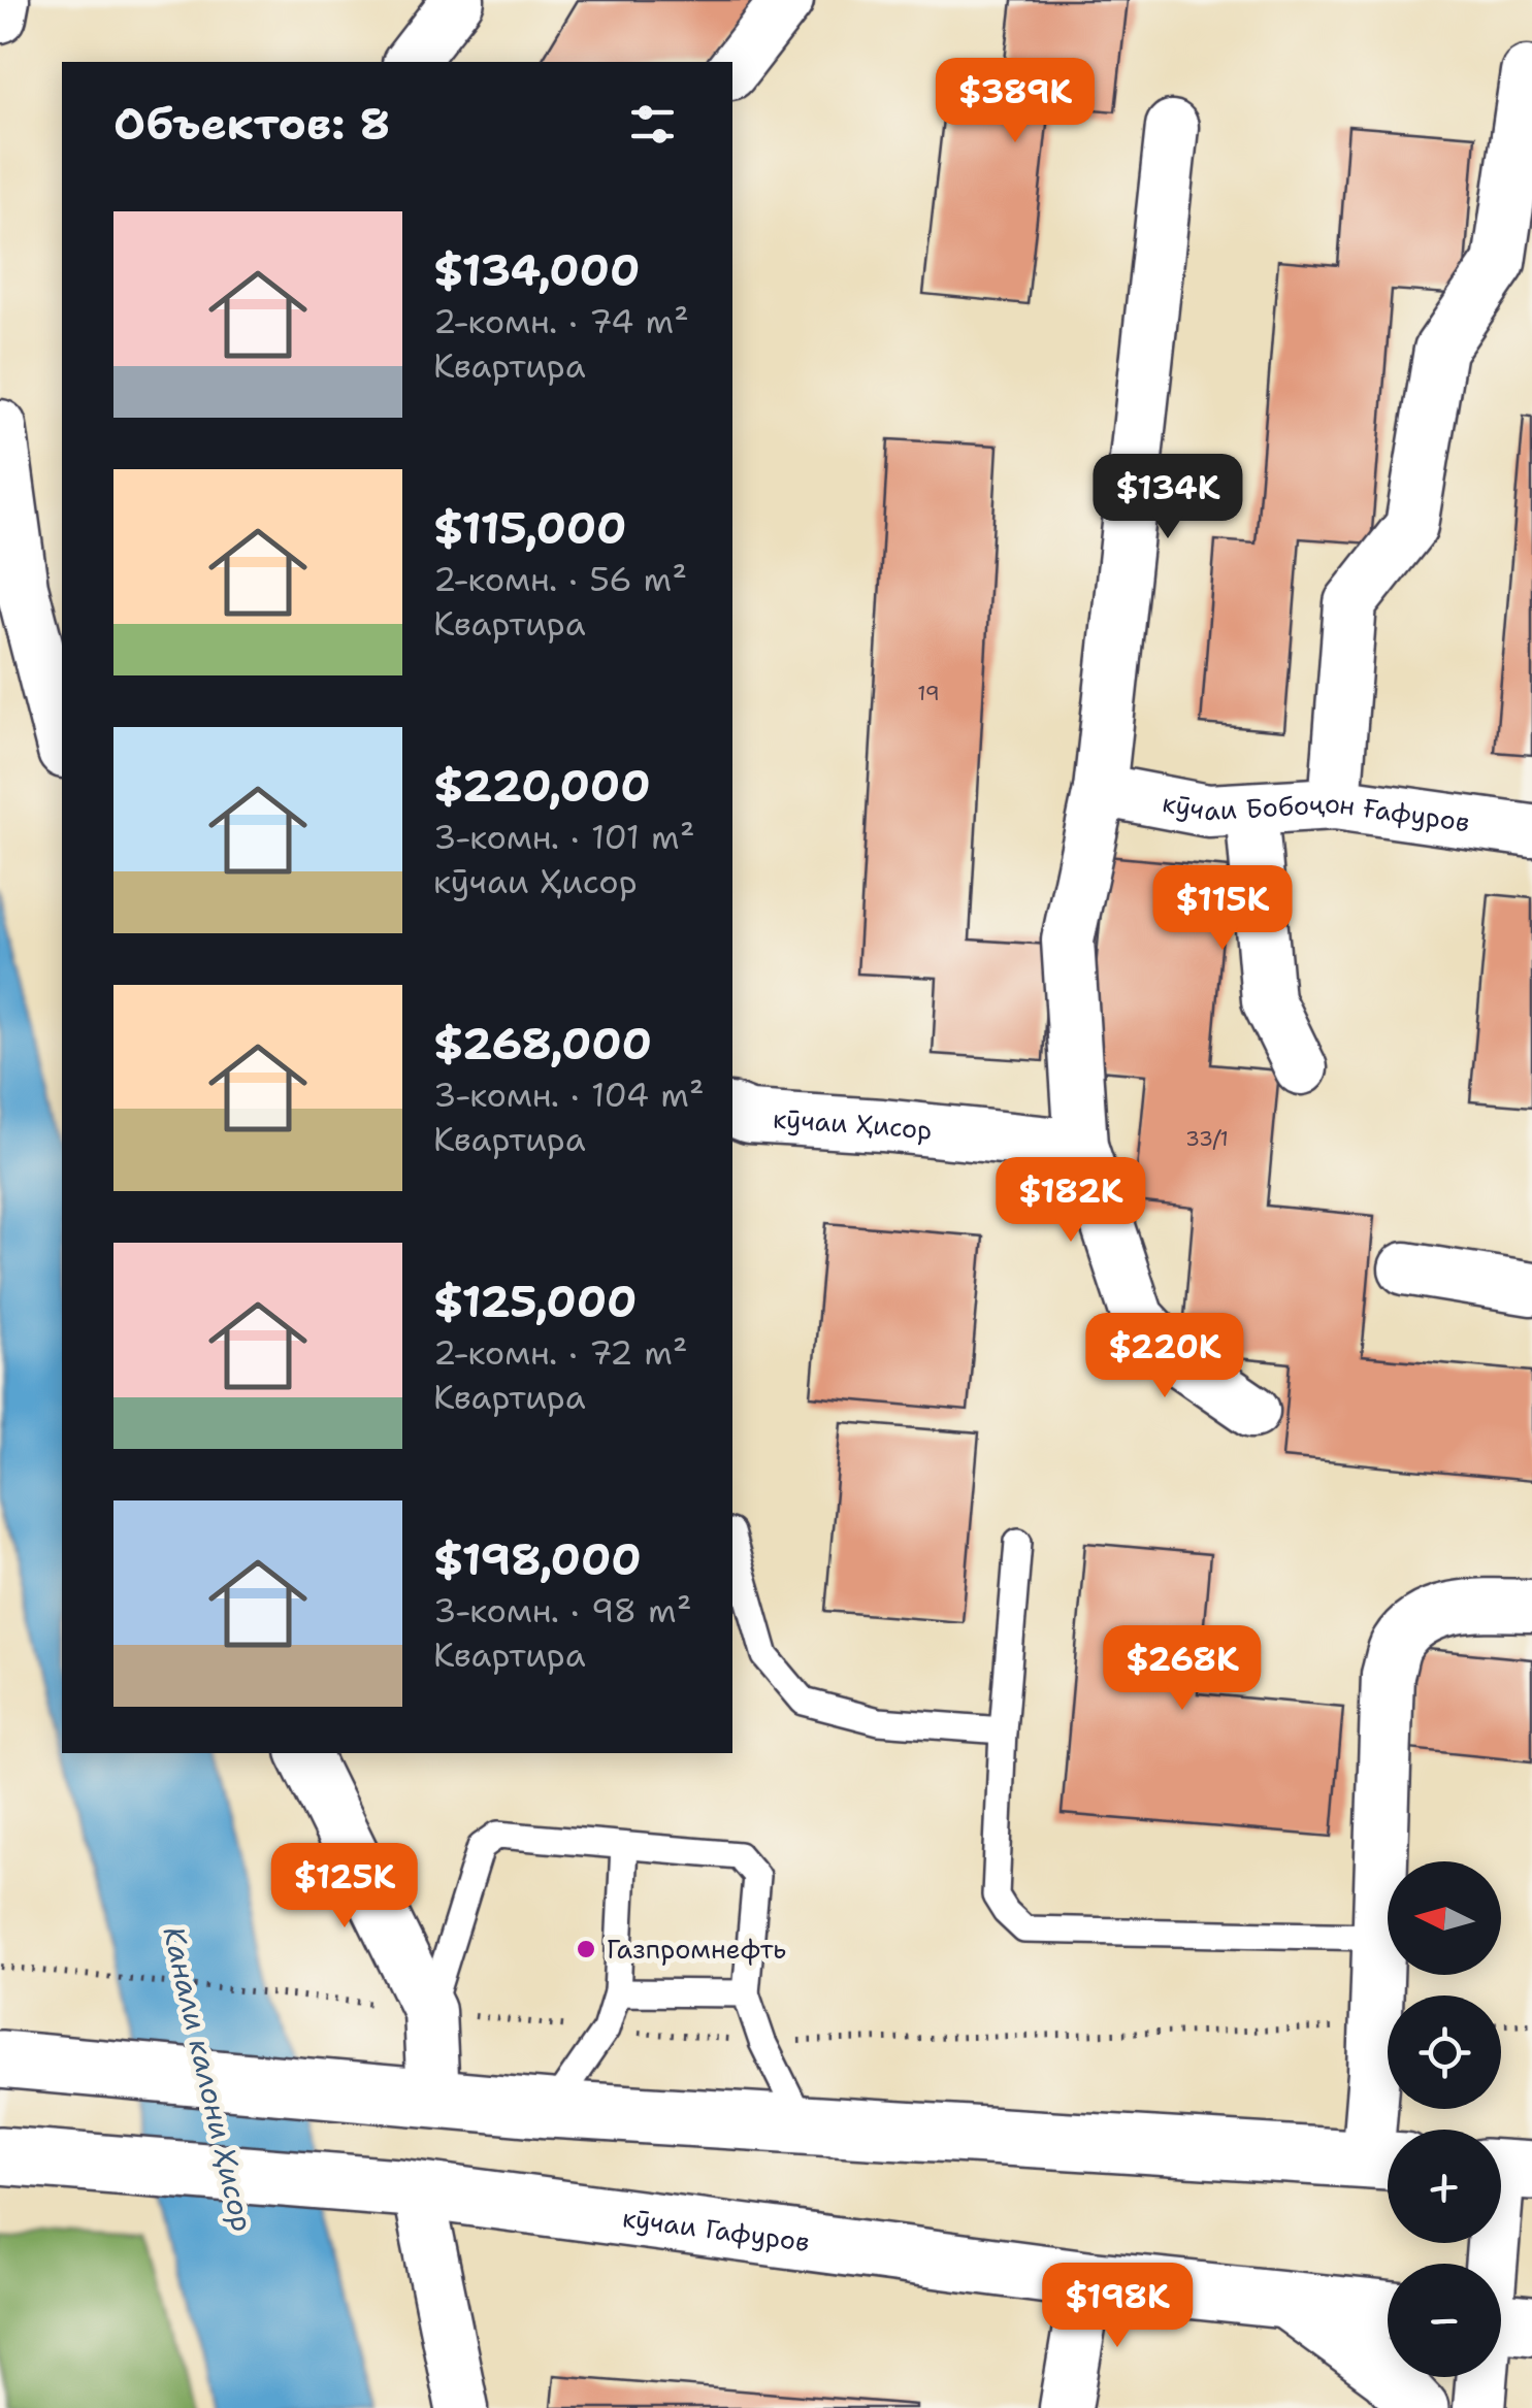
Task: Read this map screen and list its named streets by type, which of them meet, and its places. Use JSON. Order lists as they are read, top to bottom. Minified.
{"streets":{"main road":["кӯчаи Гафуров"],"street":["кӯчаи Бобоҷон Ғафуров","кӯчаи Ҳисор"]},"water":["Канали калони Ҳисор"],"places":["Газпромнефть"],"house_numbers":["19","33/1"],"north":"left","page":{"price":["$389K","$134K","$115K","$182K","$220K","$268K","$125K","$198K"],"heading":"Объектов: 8","list":[{"name":"$134,000","note":"2-комн. · 74 m² · Квартира"},{"name":"$115,000","note":"2-комн. · 56 m² · Квартира"},{"name":"$220,000","note":"3-комн. · 101 m² · кӯчаи Ҳисор"},{"name":"$268,000","note":"3-комн. · 104 m² · Квартира"},{"name":"$125,000","note":"2-комн. · 72 m² · Квартира"},{"name":"$198,000","note":"3-комн. · 98 m² · Квартира"}],"map_buttons":["+","−"]}}
